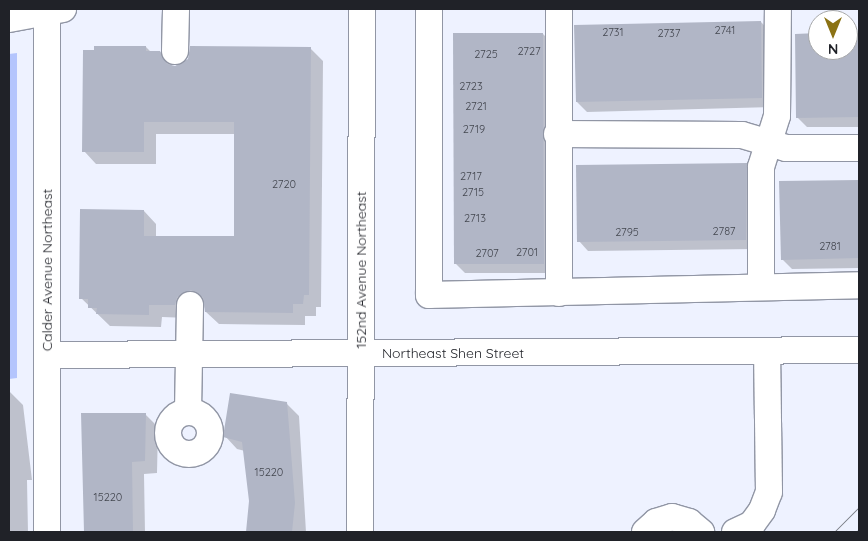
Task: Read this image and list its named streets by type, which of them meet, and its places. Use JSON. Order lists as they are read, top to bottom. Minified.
{"streets":{"street":["Calder Avenue Northeast","152nd Avenue Northeast","Northeast Shen Street"]},"crossings":[["Calder Avenue Northeast","Northeast Shen Street"],["152nd Avenue Northeast","Northeast Shen Street"]],"house_numbers":["2741","2731","2737","2727","2725","2723","2721","2719","2717","2720","2715","2713","2787","2795","2781","2701","2707","15220","15220"],"north":"bottom"}
